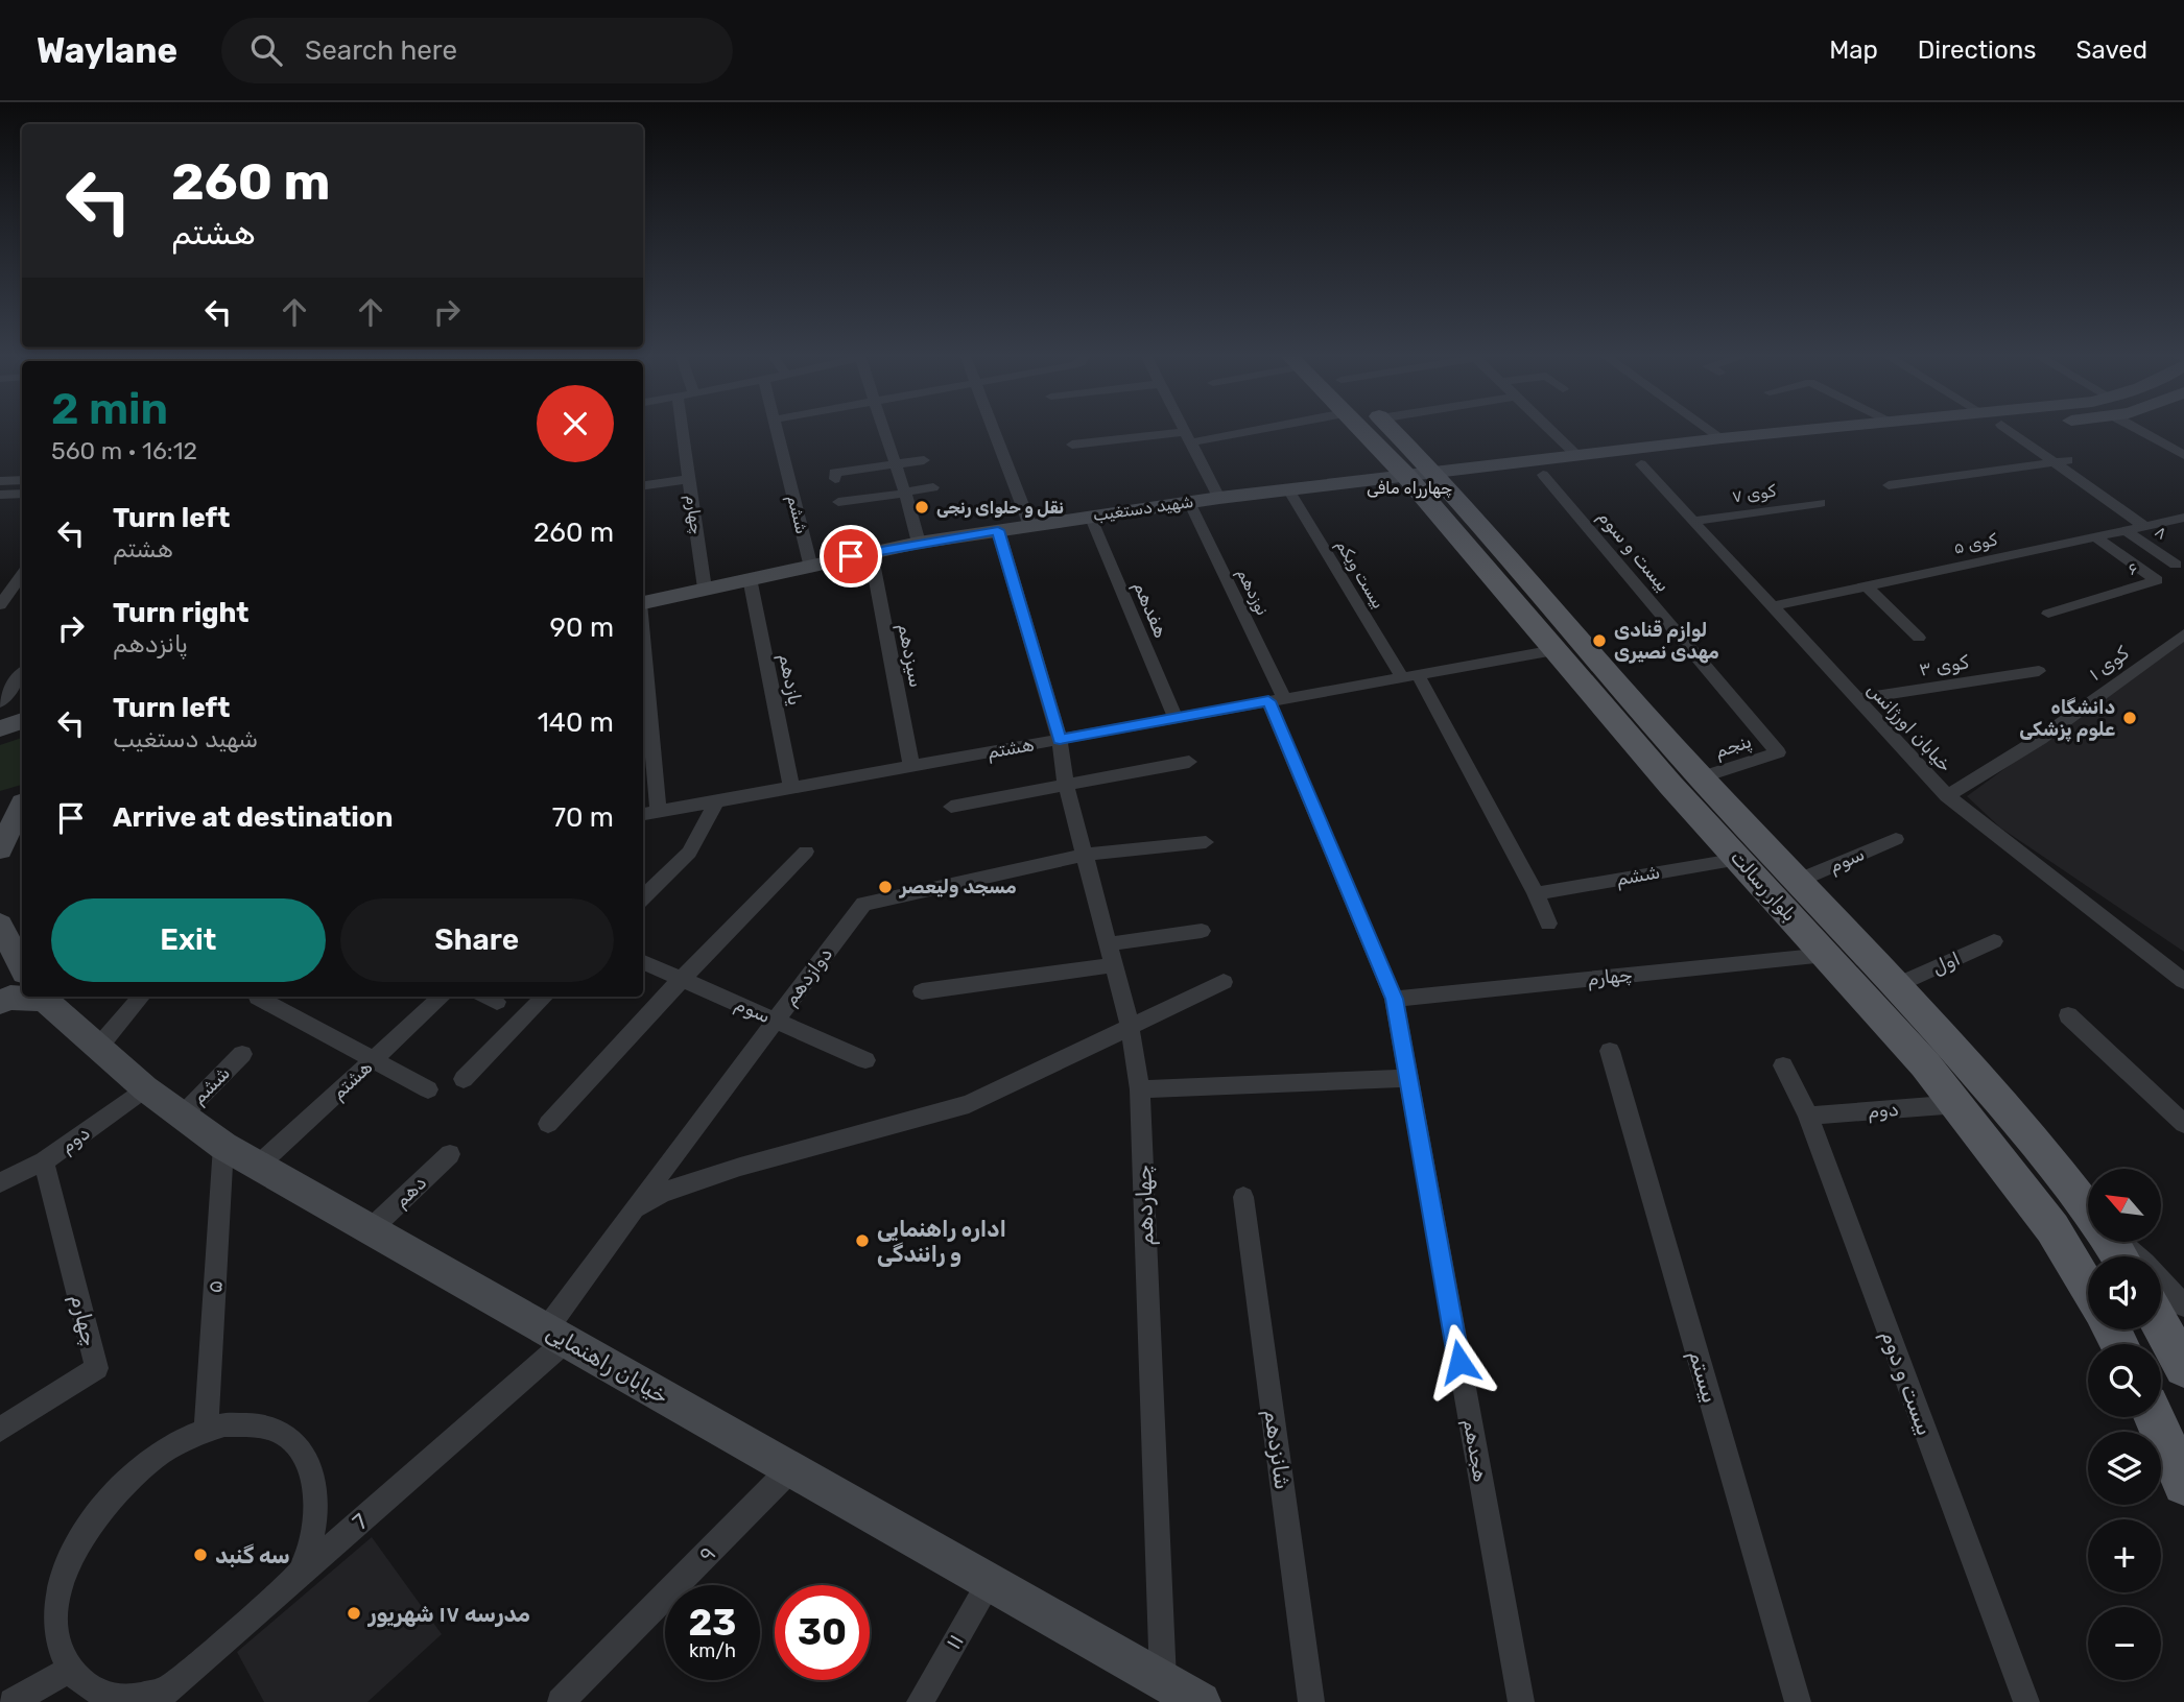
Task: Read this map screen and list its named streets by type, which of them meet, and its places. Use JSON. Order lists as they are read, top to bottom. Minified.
{"streets":{"main road":["شهید دستغیب","بلوار رسالت","خیابان راهنمایی"],"street":["کوی ۷","چهارم","ششم","۸","کوی ۵","بیست و سوم","۶","بیست ویکم","نوزدهم","هفدهم","سیزدهم","کوی ۱","کوی ۳","یازدهم","خیابان اورژانس","پنجم","هشتم","سوم","اول","دوازدهم","دوم","دهم","چهاردهم","۵","بیستم","بیست و دوم","شانزدهم","هجدهم","7","۹","۱۱"]},"crossings":[["کوی ۷","خیابان اورژانس"],["شهید دستغیب","چهارم"],["شهید دستغیب","ششم"],["شهید دستغیب","بیست ویکم"],["شهید دستغیب","نوزدهم"],["شهید دستغیب","هفدهم"],["شهید دستغیب","سیزدهم"],["شهید دستغیب","یازدهم"],["شهید دستغیب","بلوار رسالت"],["شهید دستغیب","چهاردهم"],["چهارم","بلوار رسالت"],["چهارم","دوم"],["چهارم","هجدهم"],["ششم","بیست ویکم"],["ششم","بلوار رسالت"],["ششم","خیابان راهنمایی"],["۸","کوی ۵"],["کوی ۵","۶"],["کوی ۵","خیابان اورژانس"],["بیست و سوم","پنجم"],["بیست ویکم","هشتم"],["نوزدهم","هشتم"],["نوزدهم","هجدهم"],["هفدهم","هشتم"],["سیزدهم","هشتم"],["کوی ۱","خیابان اورژانس"],["کوی ۳","خیابان اورژانس"],["یازدهم","هشتم"],["پنجم","بلوار رسالت"],["هشتم","بلوار رسالت"],["هشتم","چهاردهم"],["هشتم","خیابان راهنمایی"],["هشتم","هجدهم"],["سوم","بلوار رسالت"],["سوم","دوازدهم"],["بلوار رسالت","اول"],["بلوار رسالت","دوم"],["دوازدهم","چهاردهم"],["دوازدهم","خیابان راهنمایی"],["دوازدهم","7"],["دوم","خیابان راهنمایی"],["دوم","بیست و دوم"],["دهم","خیابان راهنمایی"],["چهاردهم","خیابان راهنمایی"],["۵","خیابان راهنمایی"],["خیابان راهنمایی","7"],["خیابان راهنمایی","۹"],["خیابان راهنمایی","۱۱"]],"districts":["چهارراه مافی"],"places":["نقل و حلوای رنجی","لوازم قنادی مهدی نصیری","دانشگاه علوم پزشکی","مسجد ولیعصر","اداره راهنمایی و رانندگی","سه گنبد","مدرسه ۱۷ شهریور"],"north":"top left","page":{"header":"Waylane","search":"Search here","nav":["Map","Directions","Saved"],"turn":["260 m","هشتم"],"heading":["2 min","560 m · 16:12"],"list":[{"name":"Turn left","note":"هشتم","value":"260 m"},{"name":"Turn right","note":"پانزدهم","value":"90 m"},{"name":"Turn left","note":"شهید دستغیب","value":"140 m"},{"name":"Arrive at destination","value":"70 m"}],"buttons":["Exit","Share"],"map_buttons":["+","−"],"speed":"23 km/h","limit":"30"}}
